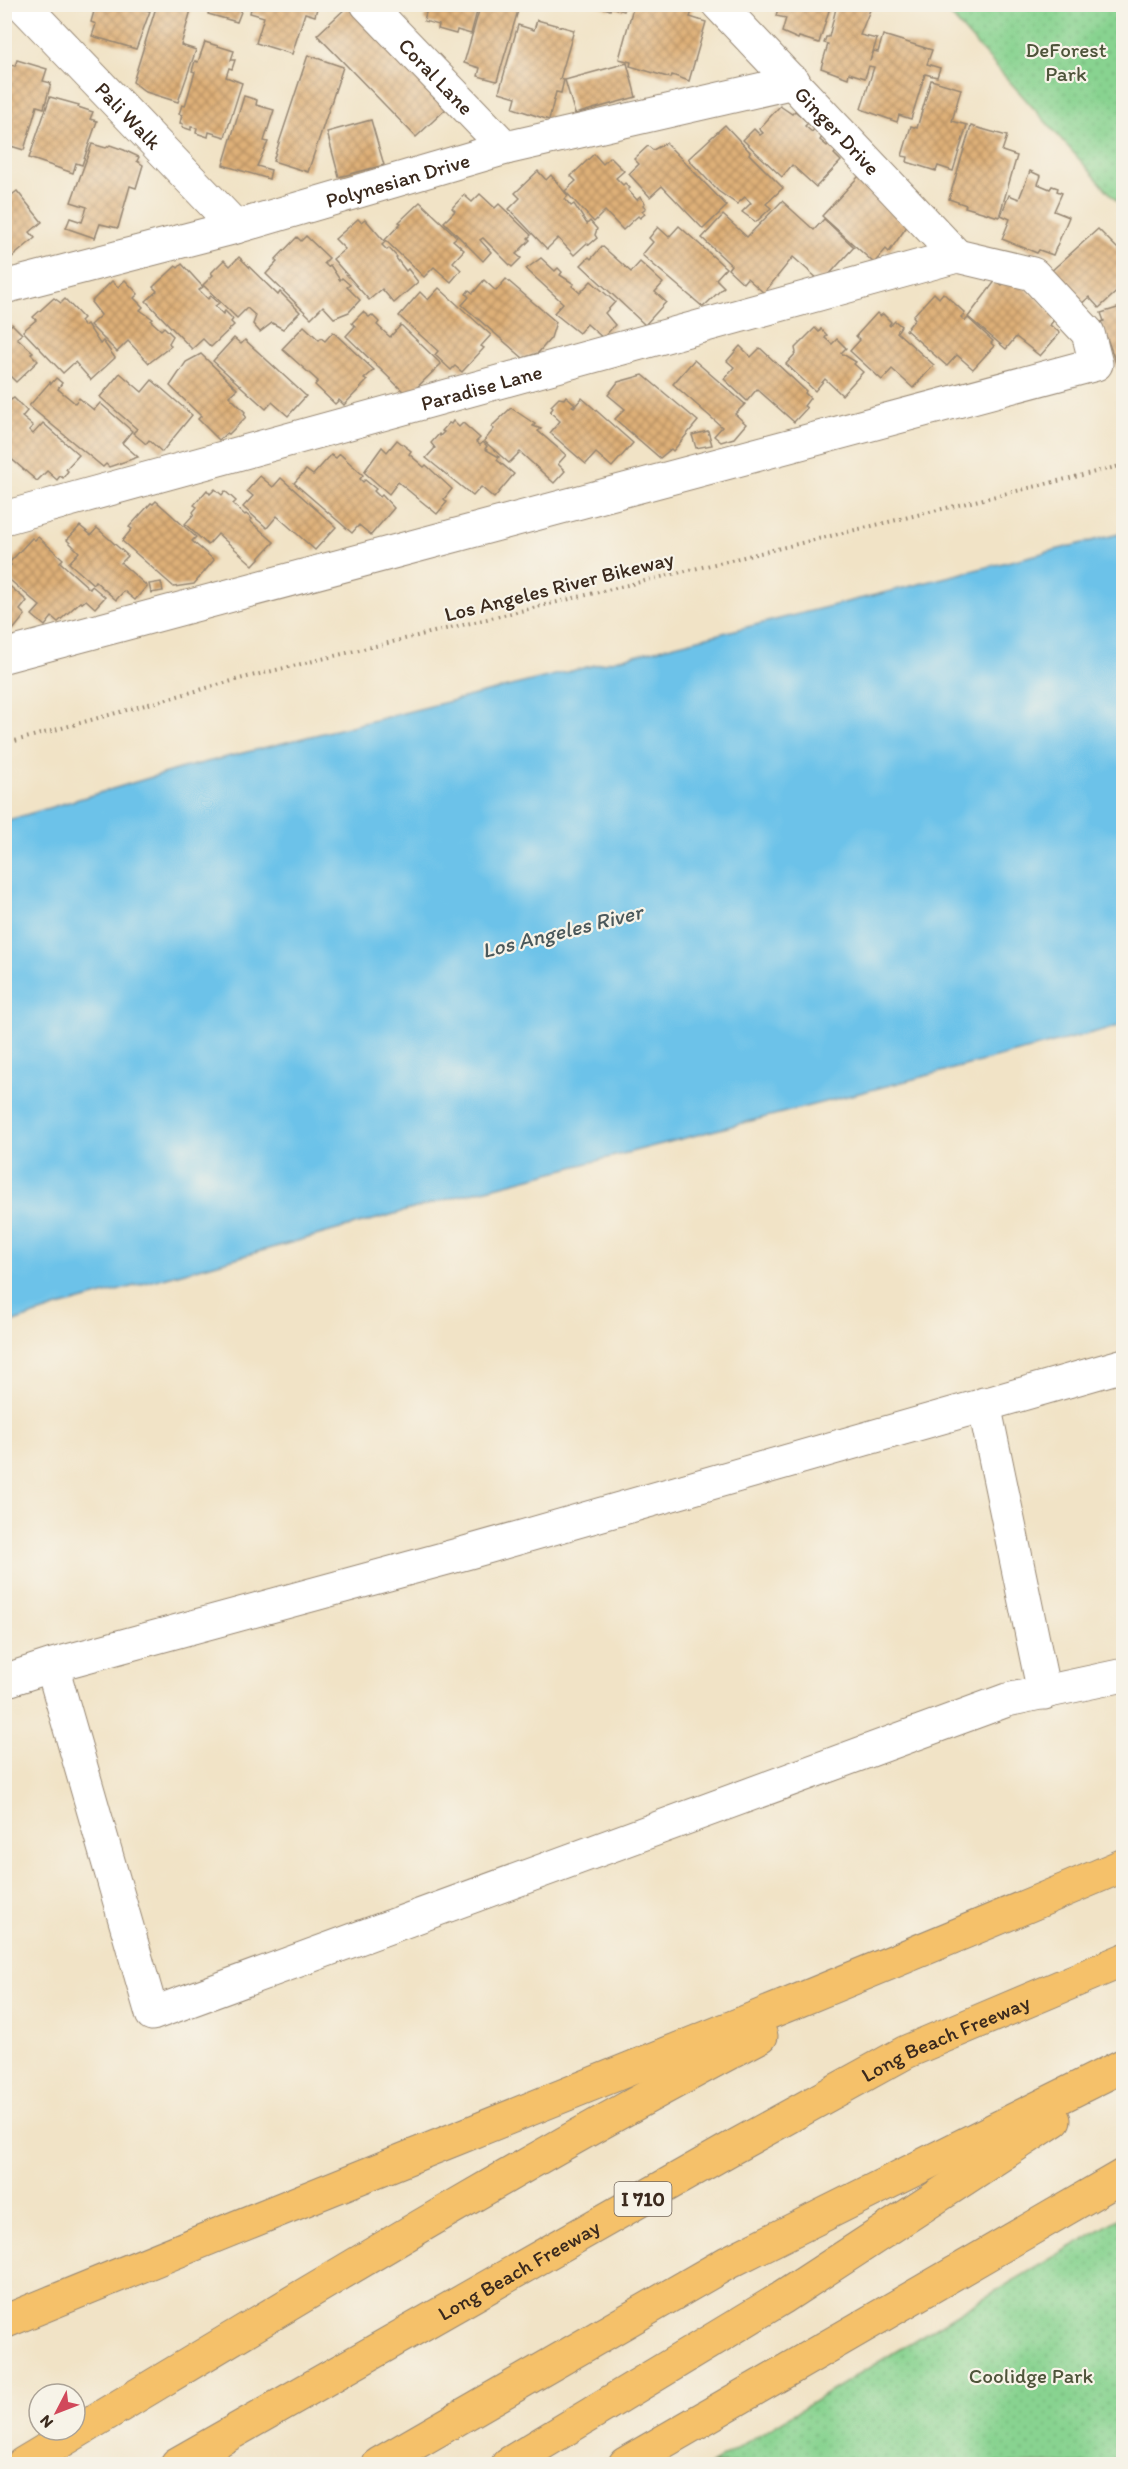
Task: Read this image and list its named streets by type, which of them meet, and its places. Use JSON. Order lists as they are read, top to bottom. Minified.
{"streets":{"highway":["Long Beach Freeway","I 710"],"lane":["Coral Lane","Pali Walk","Ginger Drive","Polynesian Drive","Paradise Lane"],"path":["Los Angeles River Bikeway"]},"crossings":[["Coral Lane","Polynesian Drive"],["Pali Walk","Polynesian Drive"],["Ginger Drive","Polynesian Drive"],["Ginger Drive","Paradise Lane"]],"water":["Los Angeles River"],"parks":["DeForest Park","Coolidge Park"],"north":"bottom left"}
